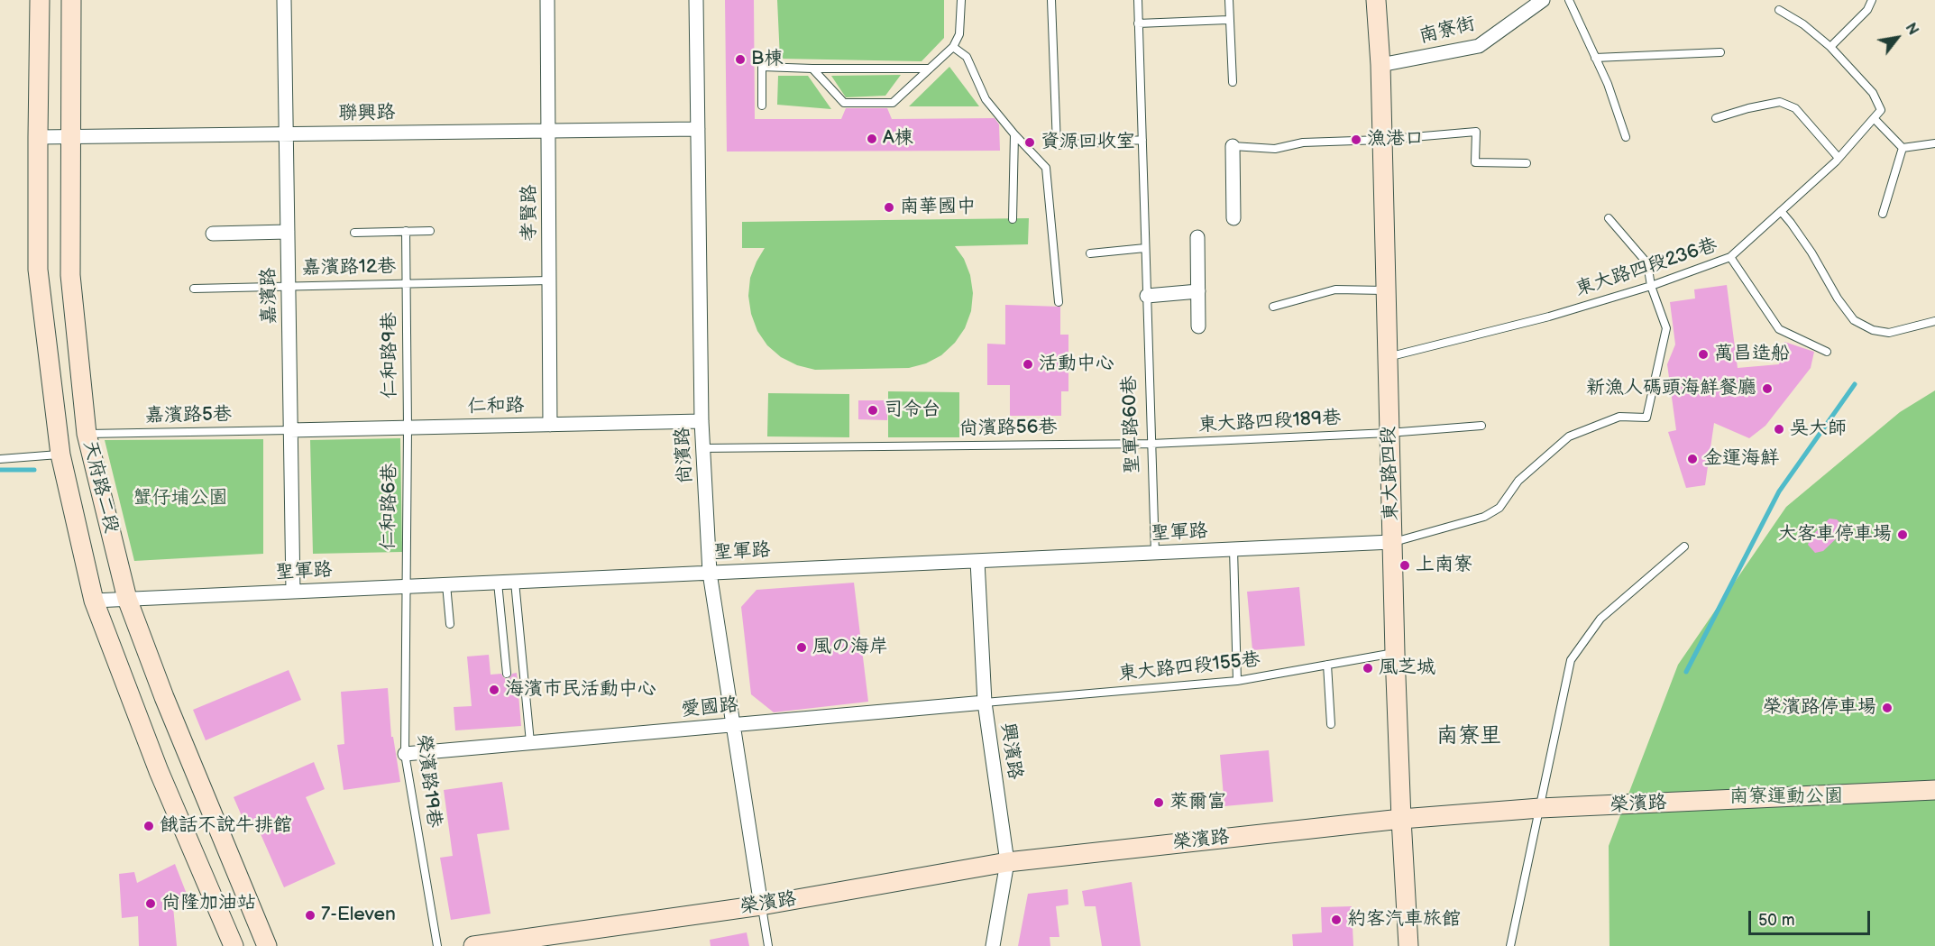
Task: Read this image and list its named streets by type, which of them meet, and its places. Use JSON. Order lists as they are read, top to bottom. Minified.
{"streets":{"street":["南寮街","聯興路","孝賢路","嘉濱路","仁和路","尚濱路","東大路四段","天府路二段","聖軍路","愛國路","興濱路","榮濱路"],"lane":["嘉濱路12巷","東大路四段236巷","仁和路9巷","嘉濱路5巷","東大路四段189巷","聖軍路60巷","尚濱路56巷","仁和路6巷","東大路四段155巷","榮濱路19巷"]},"crossings":[["南寮街","東大路四段"],["聯興路","孝賢路"],["聯興路","嘉濱路"],["聯興路","尚濱路"],["聯興路","天府路二段"],["孝賢路","嘉濱路12巷"],["孝賢路","仁和路"],["嘉濱路12巷","嘉濱路"],["嘉濱路12巷","仁和路9巷"],["東大路四段236巷","東大路四段"],["嘉濱路","仁和路"],["嘉濱路","嘉濱路5巷"],["嘉濱路","聖軍路"],["仁和路9巷","仁和路"],["仁和路9巷","仁和路6巷"],["仁和路","嘉濱路5巷"],["仁和路","尚濱路"],["仁和路","仁和路6巷"],["嘉濱路5巷","天府路二段"],["東大路四段189巷","聖軍路60巷"],["東大路四段189巷","尚濱路56巷"],["東大路四段189巷","東大路四段"],["聖軍路60巷","尚濱路56巷"],["聖軍路60巷","聖軍路"],["尚濱路56巷","尚濱路"],["尚濱路","聖軍路"],["尚濱路","愛國路"],["尚濱路","榮濱路"],["東大路四段","聖軍路"],["東大路四段","東大路四段155巷"],["東大路四段","榮濱路"],["天府路二段","聖軍路"],["仁和路6巷","聖軍路"],["仁和路6巷","榮濱路19巷"],["聖軍路","興濱路"],["聖軍路","榮濱路19巷"],["東大路四段155巷","愛國路"],["東大路四段155巷","興濱路"],["愛國路","興濱路"],["愛國路","榮濱路19巷"],["興濱路","榮濱路"]],"districts":["南寮里"],"parks":["蟹仔埔公園","南寮運動公園"],"places":["B棟","A棟","漁港口","資源回收室","南華國中","萬昌造船","活動中心","新漁人碼頭海鮮餐廳","司令台","吳大師","金運海鮮","大客車停車場","上南寮","風の海岸","風芝城","海濱市民活動中心","榮濱路停車場","萊爾富","餓話不說牛排館","尚隆加油站","7-Eleven","約客汽車旅館"],"scale_bar":"50 m","north":"top right"}
